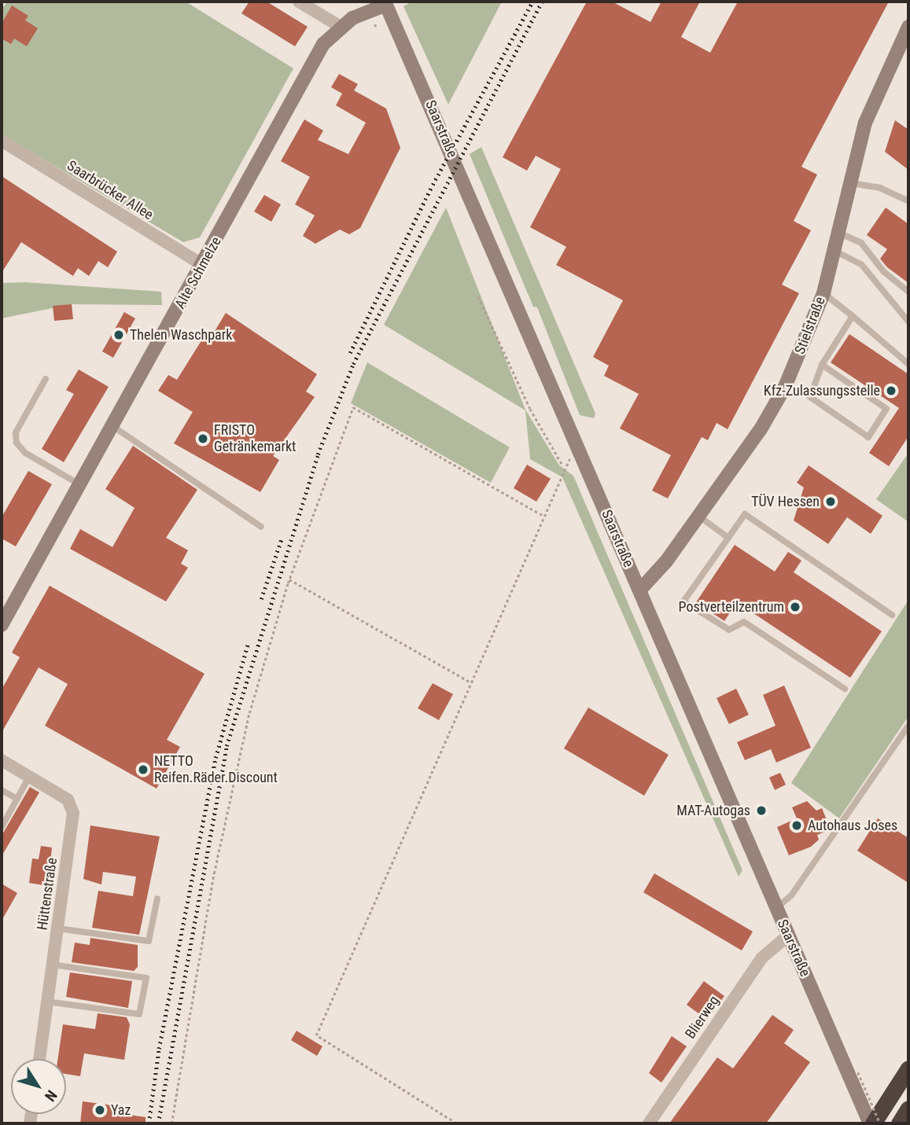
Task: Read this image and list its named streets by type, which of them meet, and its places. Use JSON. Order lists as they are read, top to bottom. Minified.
{"streets":{"street":["Saarstraße","Saarbrücker Allee","Alte Schmelze","Stielstraße","Hüttenstraße","Blierweg"]},"crossings":[["Saarstraße","Alte Schmelze"],["Saarstraße","Stielstraße"],["Saarstraße","Blierweg"],["Saarbrücker Allee","Alte Schmelze"]],"places":["Thelen Waschpark","Kfz-Zulassungsstelle","FRISTO Getränkemarkt","TÜV Hessen","Postverteilzentrum","NETTO Reifen.Räder.Discount","MAT-Autogas","Autohaus Joses","Yaz"],"north":"bottom right"}
